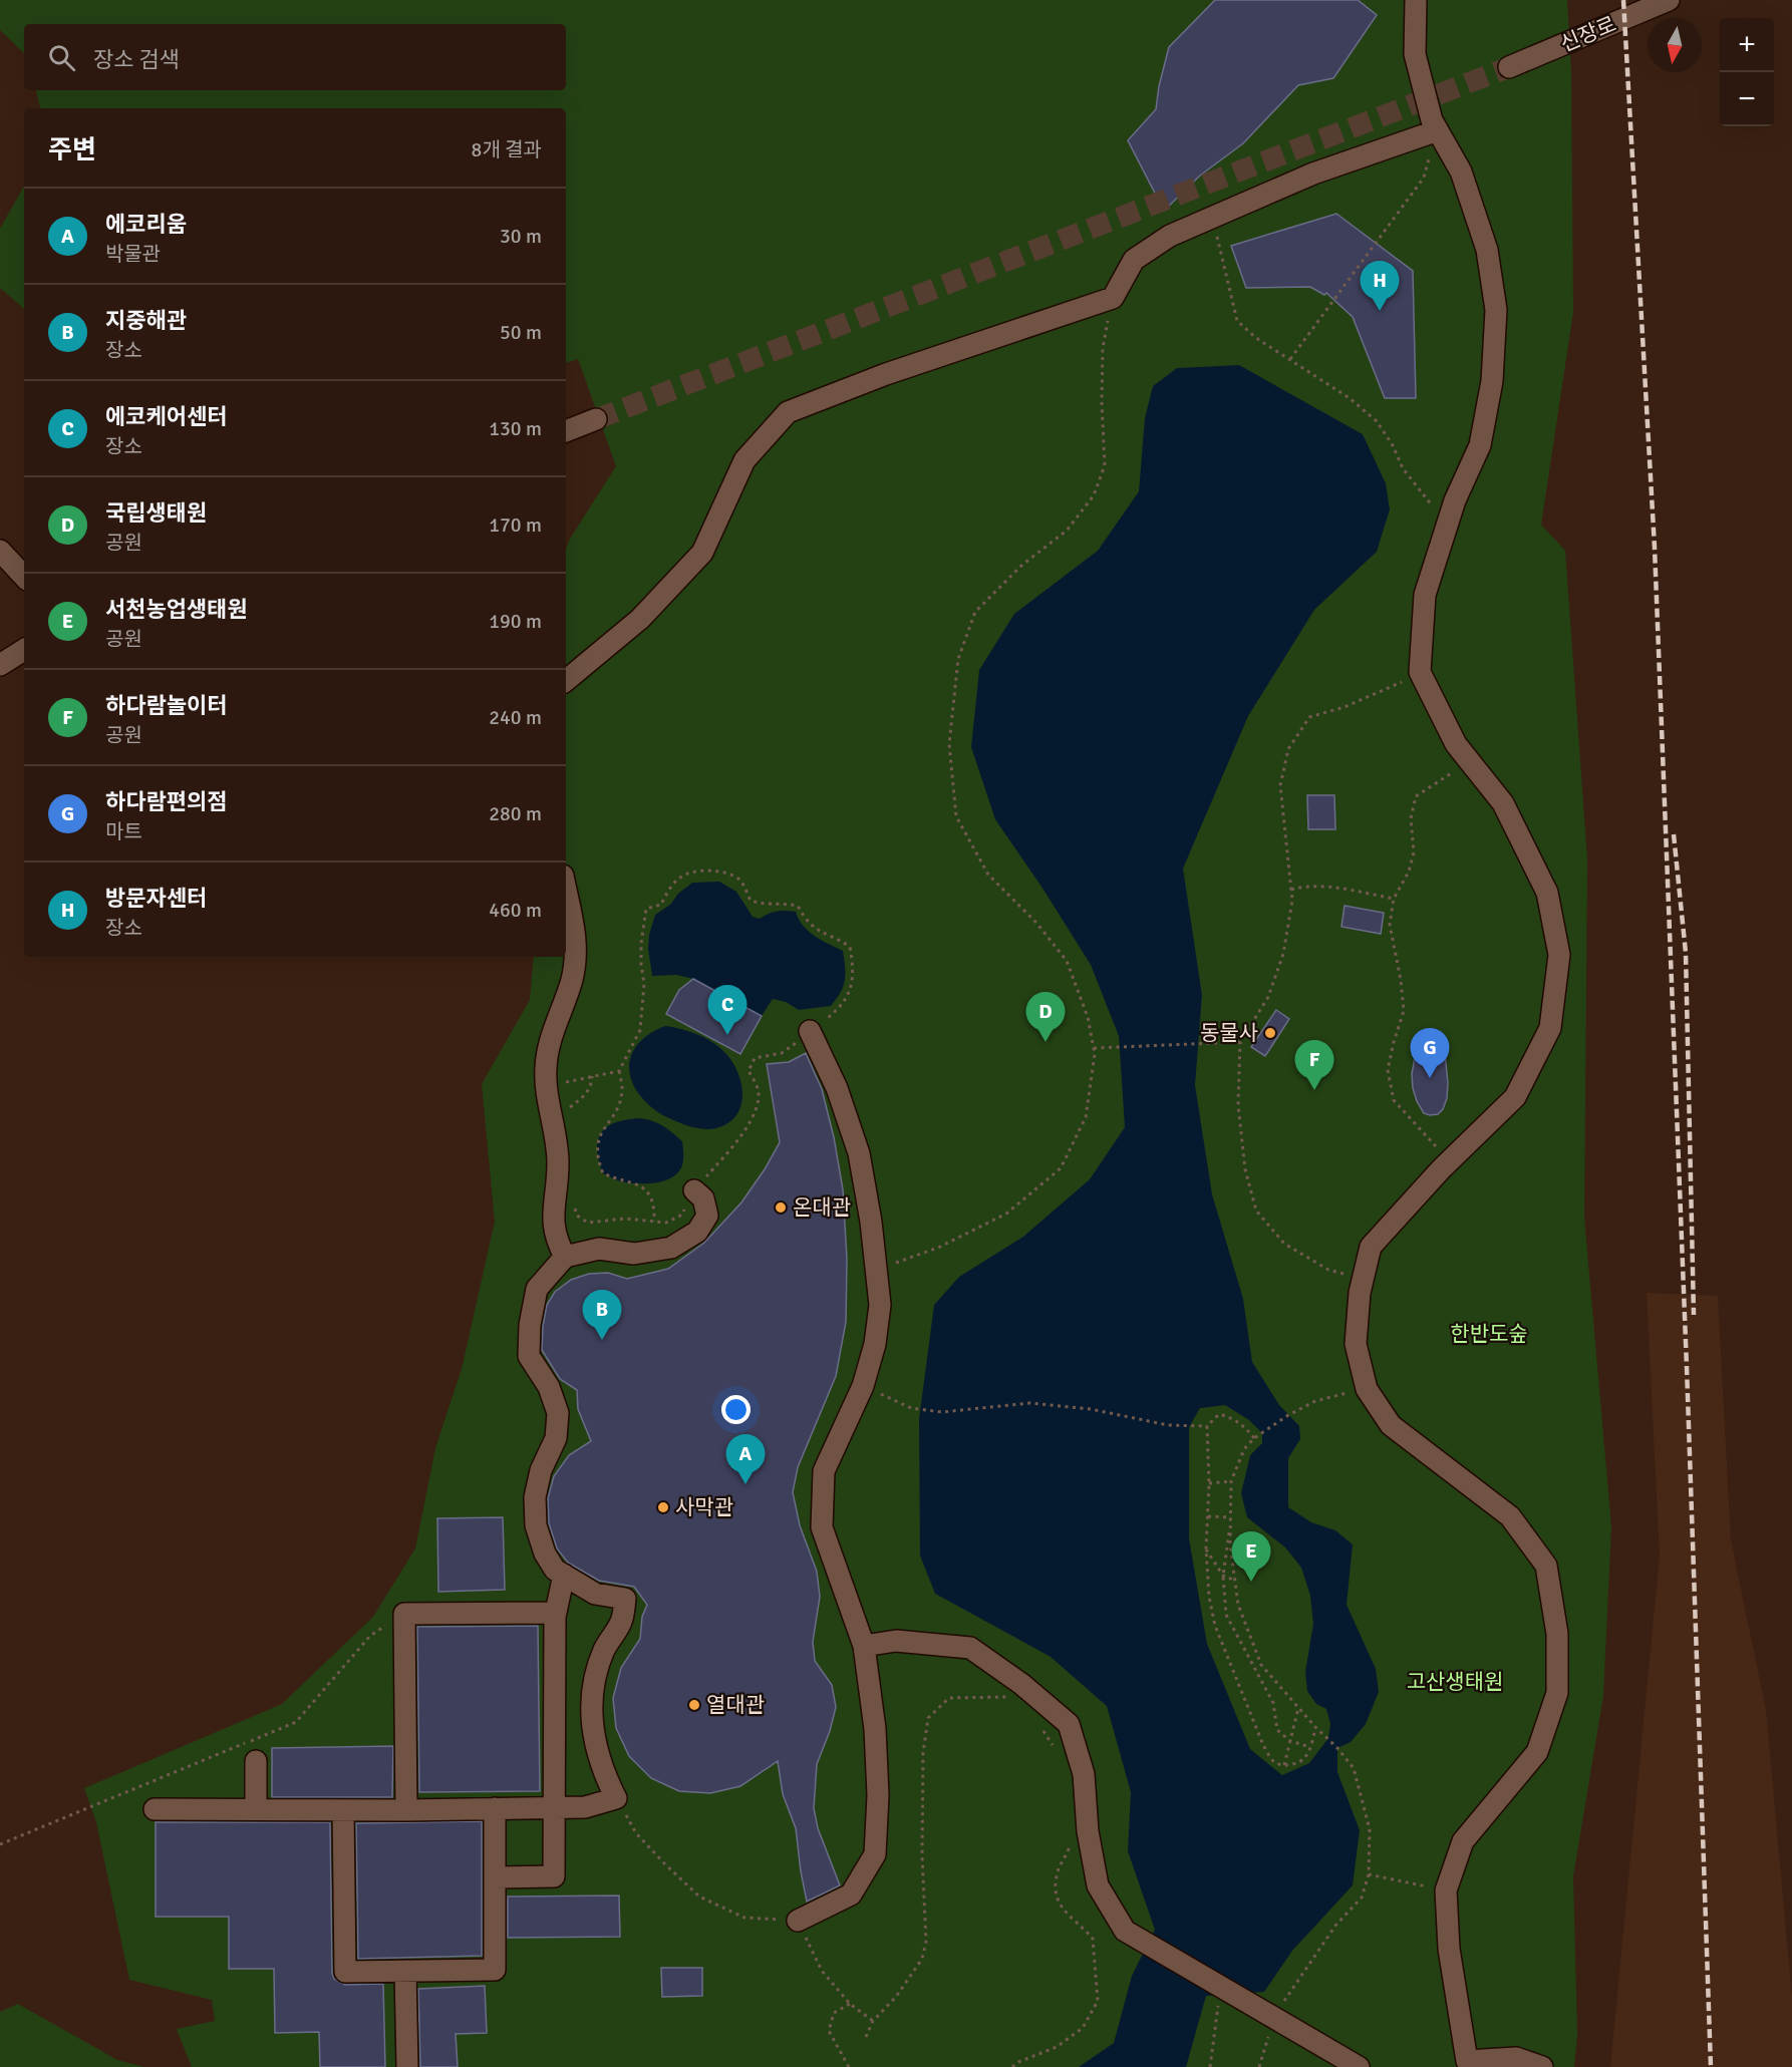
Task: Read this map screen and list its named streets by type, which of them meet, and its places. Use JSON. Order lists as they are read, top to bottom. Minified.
{"streets":{"street":["신장로"]},"parks":["한반도숲","고산생태원"],"places":["동물사","온대관","사막관","열대관"],"north":"bottom","page":{"map_buttons":["+","−"],"search":"장소 검색","heading":["주변","8개 결과"],"list":[{"mark":"A","name":"에코리움","note":"박물관","value":"30 m"},{"mark":"B","name":"지중해관","note":"장소","value":"50 m"},{"mark":"C","name":"에코케어센터","note":"장소","value":"130 m"},{"mark":"D","name":"국립생태원","note":"공원","value":"170 m"},{"mark":"E","name":"서천농업생태원","note":"공원","value":"190 m"},{"mark":"F","name":"하다람놀이터","note":"공원","value":"240 m"},{"mark":"G","name":"하다람편의점","note":"마트","value":"280 m"},{"mark":"H","name":"방문자센터","note":"장소","value":"460 m"}],"pins":["H","C","D","G","F","B","A","E"]}}
